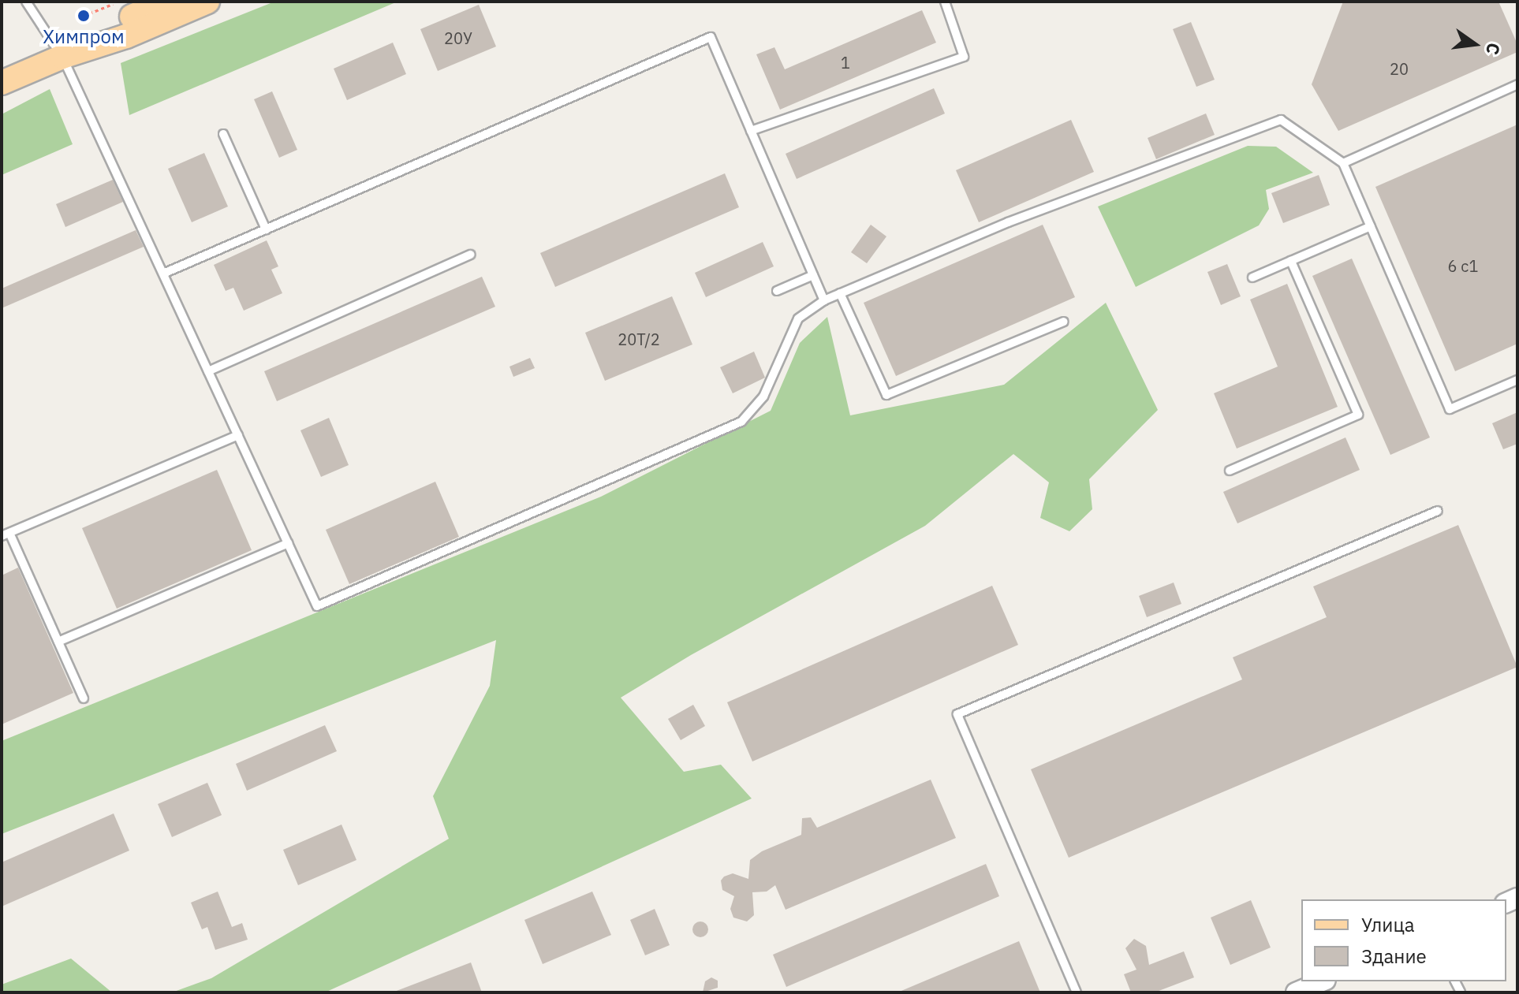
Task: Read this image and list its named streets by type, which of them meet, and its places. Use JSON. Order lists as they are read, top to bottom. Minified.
{"places":["Химпром"],"house_numbers":["20У","1","20","6 с1","20Т/2"],"legend":["Улица","Здание"],"north":"right"}
